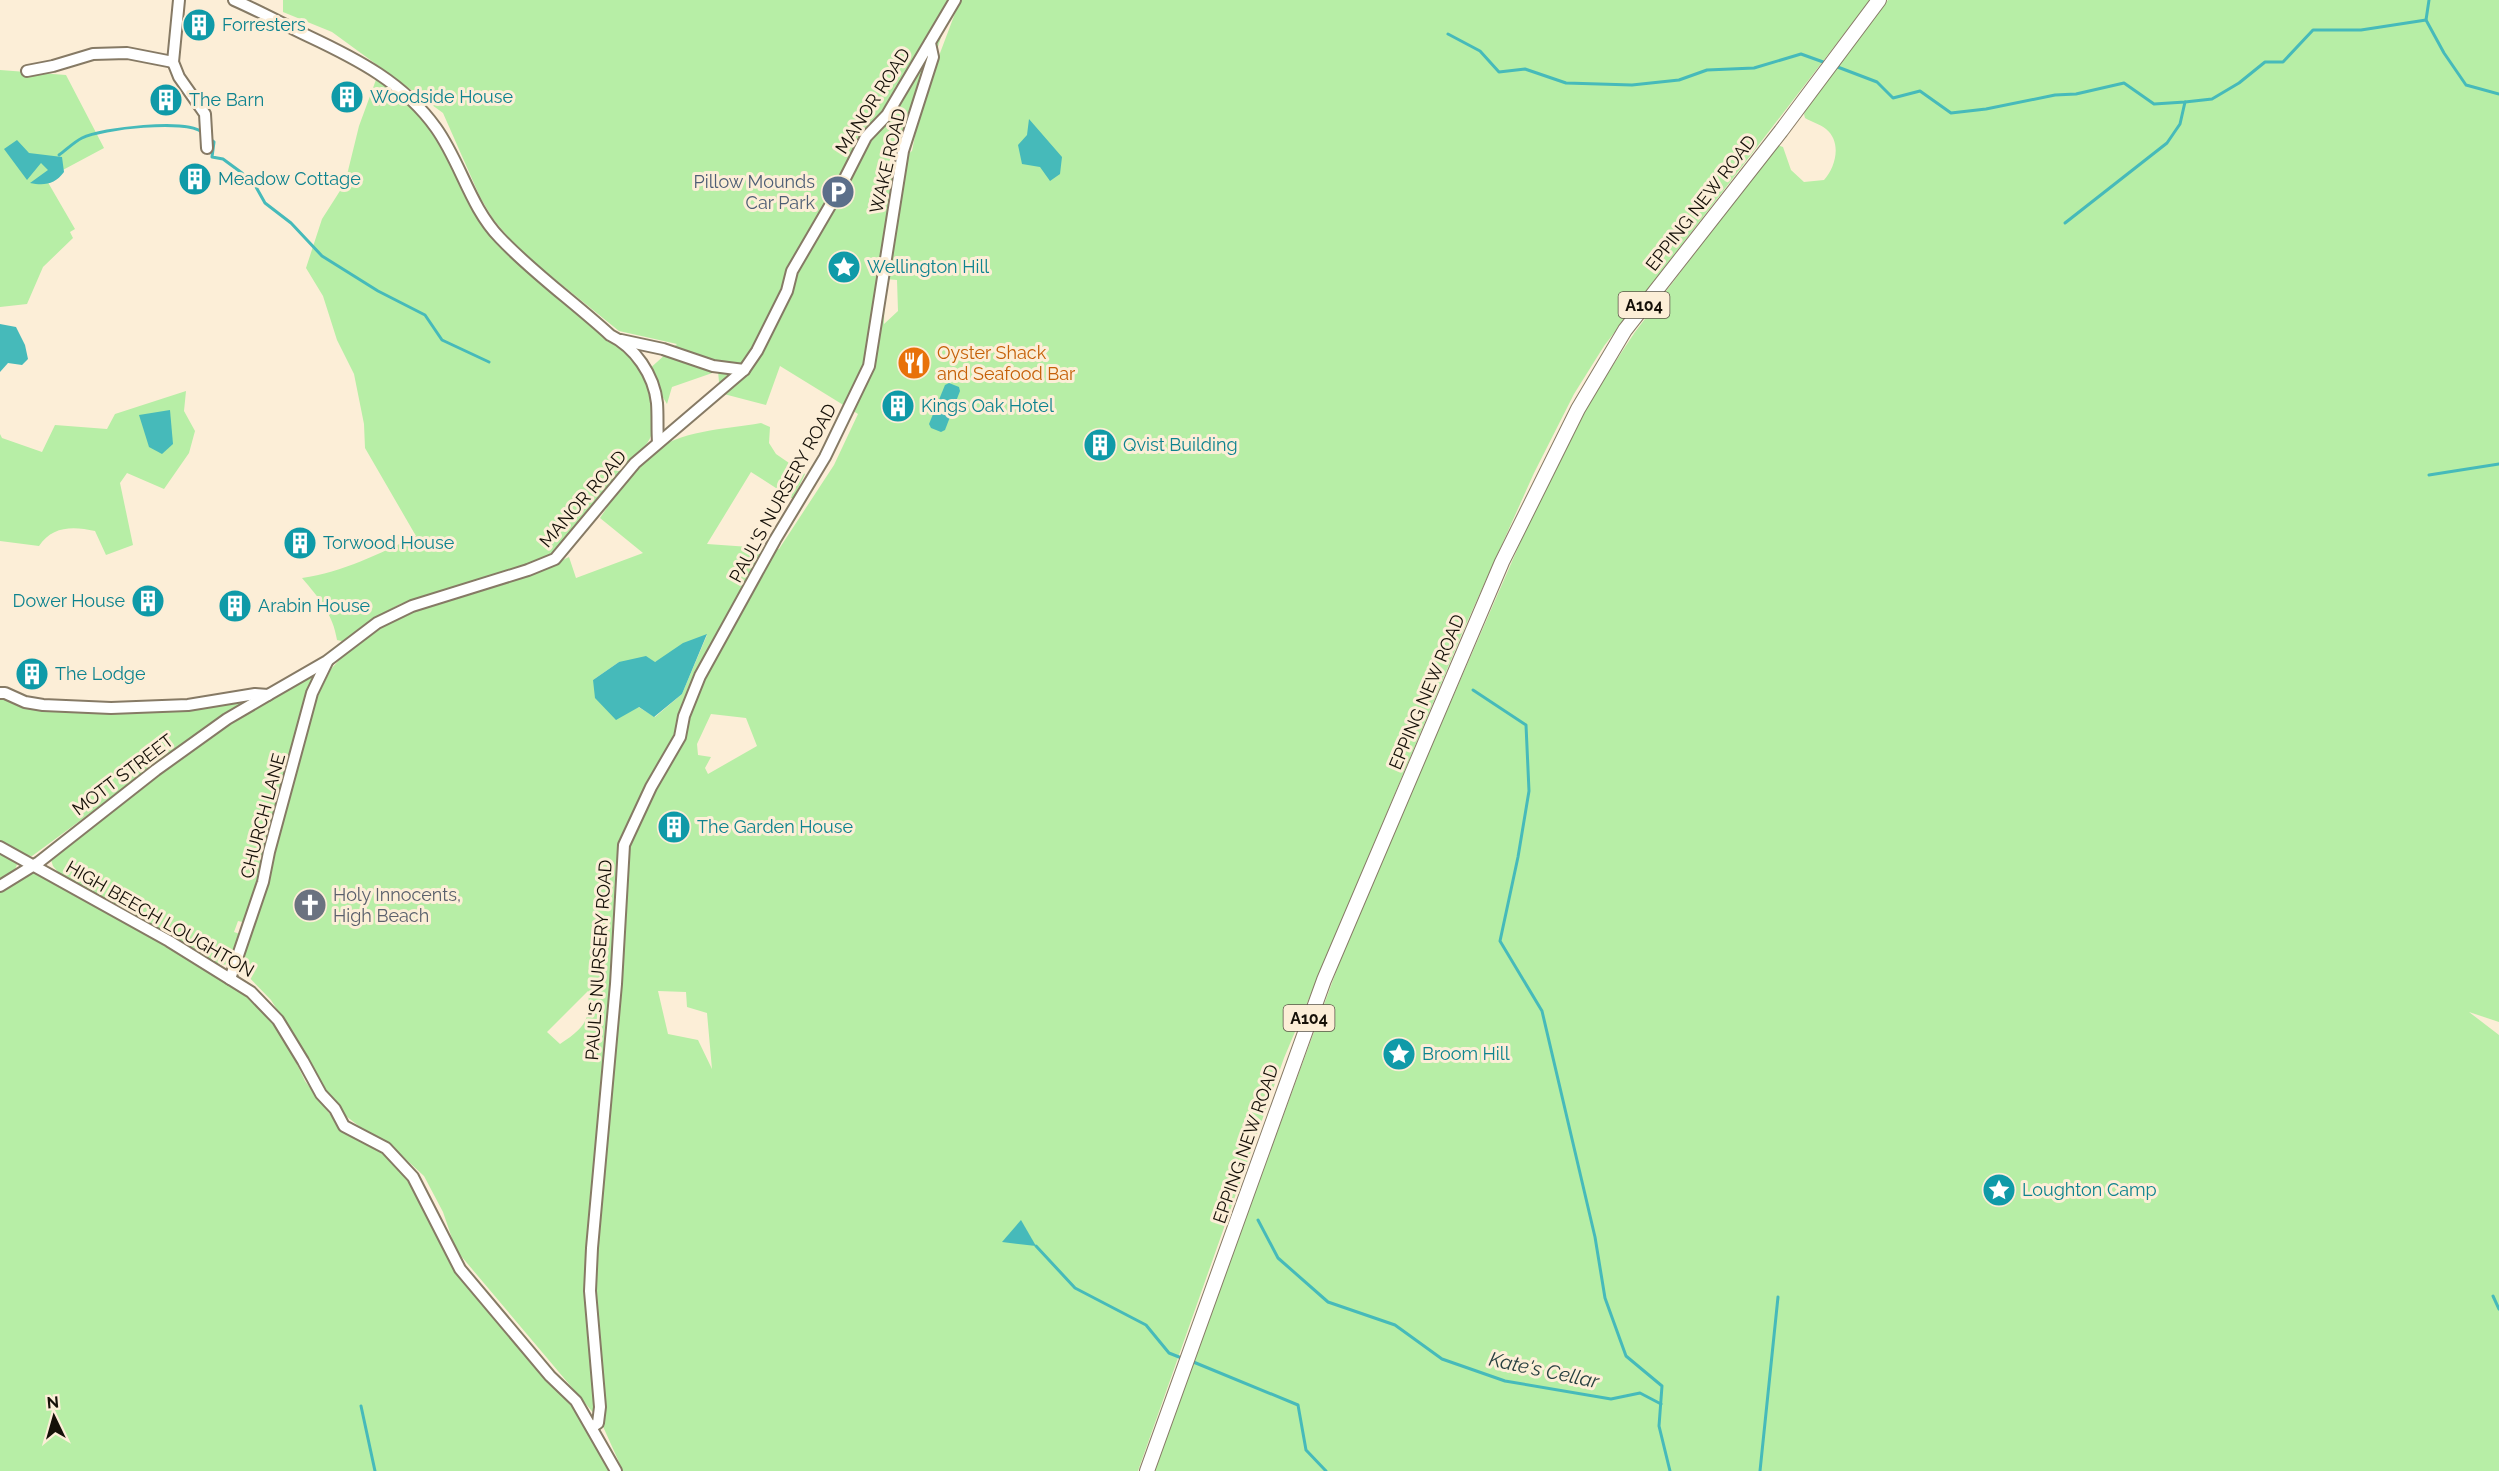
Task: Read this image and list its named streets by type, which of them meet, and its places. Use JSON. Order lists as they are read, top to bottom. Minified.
{"streets":{"main road":["EPPING NEW ROAD","A104"],"street":["MANOR ROAD","WAKE ROAD","PAUL'S NURSERY ROAD","MOTT STREET","CHURCH LANE","HIGH BEECH LOUGHTON"]},"crossings":[["MANOR ROAD","WAKE ROAD"],["MANOR ROAD","MOTT STREET"],["MANOR ROAD","CHURCH LANE"],["WAKE ROAD","PAUL'S NURSERY ROAD"],["PAUL'S NURSERY ROAD","HIGH BEECH LOUGHTON"],["MOTT STREET","HIGH BEECH LOUGHTON"],["CHURCH LANE","HIGH BEECH LOUGHTON"]],"water":["Kate's Cellar"],"places":{"building":["Forresters","Woodside House","The Barn","Meadow Cottage","Kings Oak Hotel","Qvist Building","Torwood House","Dower House","Arabin House","The Lodge","The Garden House"],"parking":["Pillow Mounds Car Park"],"place":["Wellington Hill","Broom Hill","Loughton Camp"],"restaurant":["Oyster Shack and Seafood Bar"],"church":["Holy Innocents, High Beach"]},"north":"top"}
